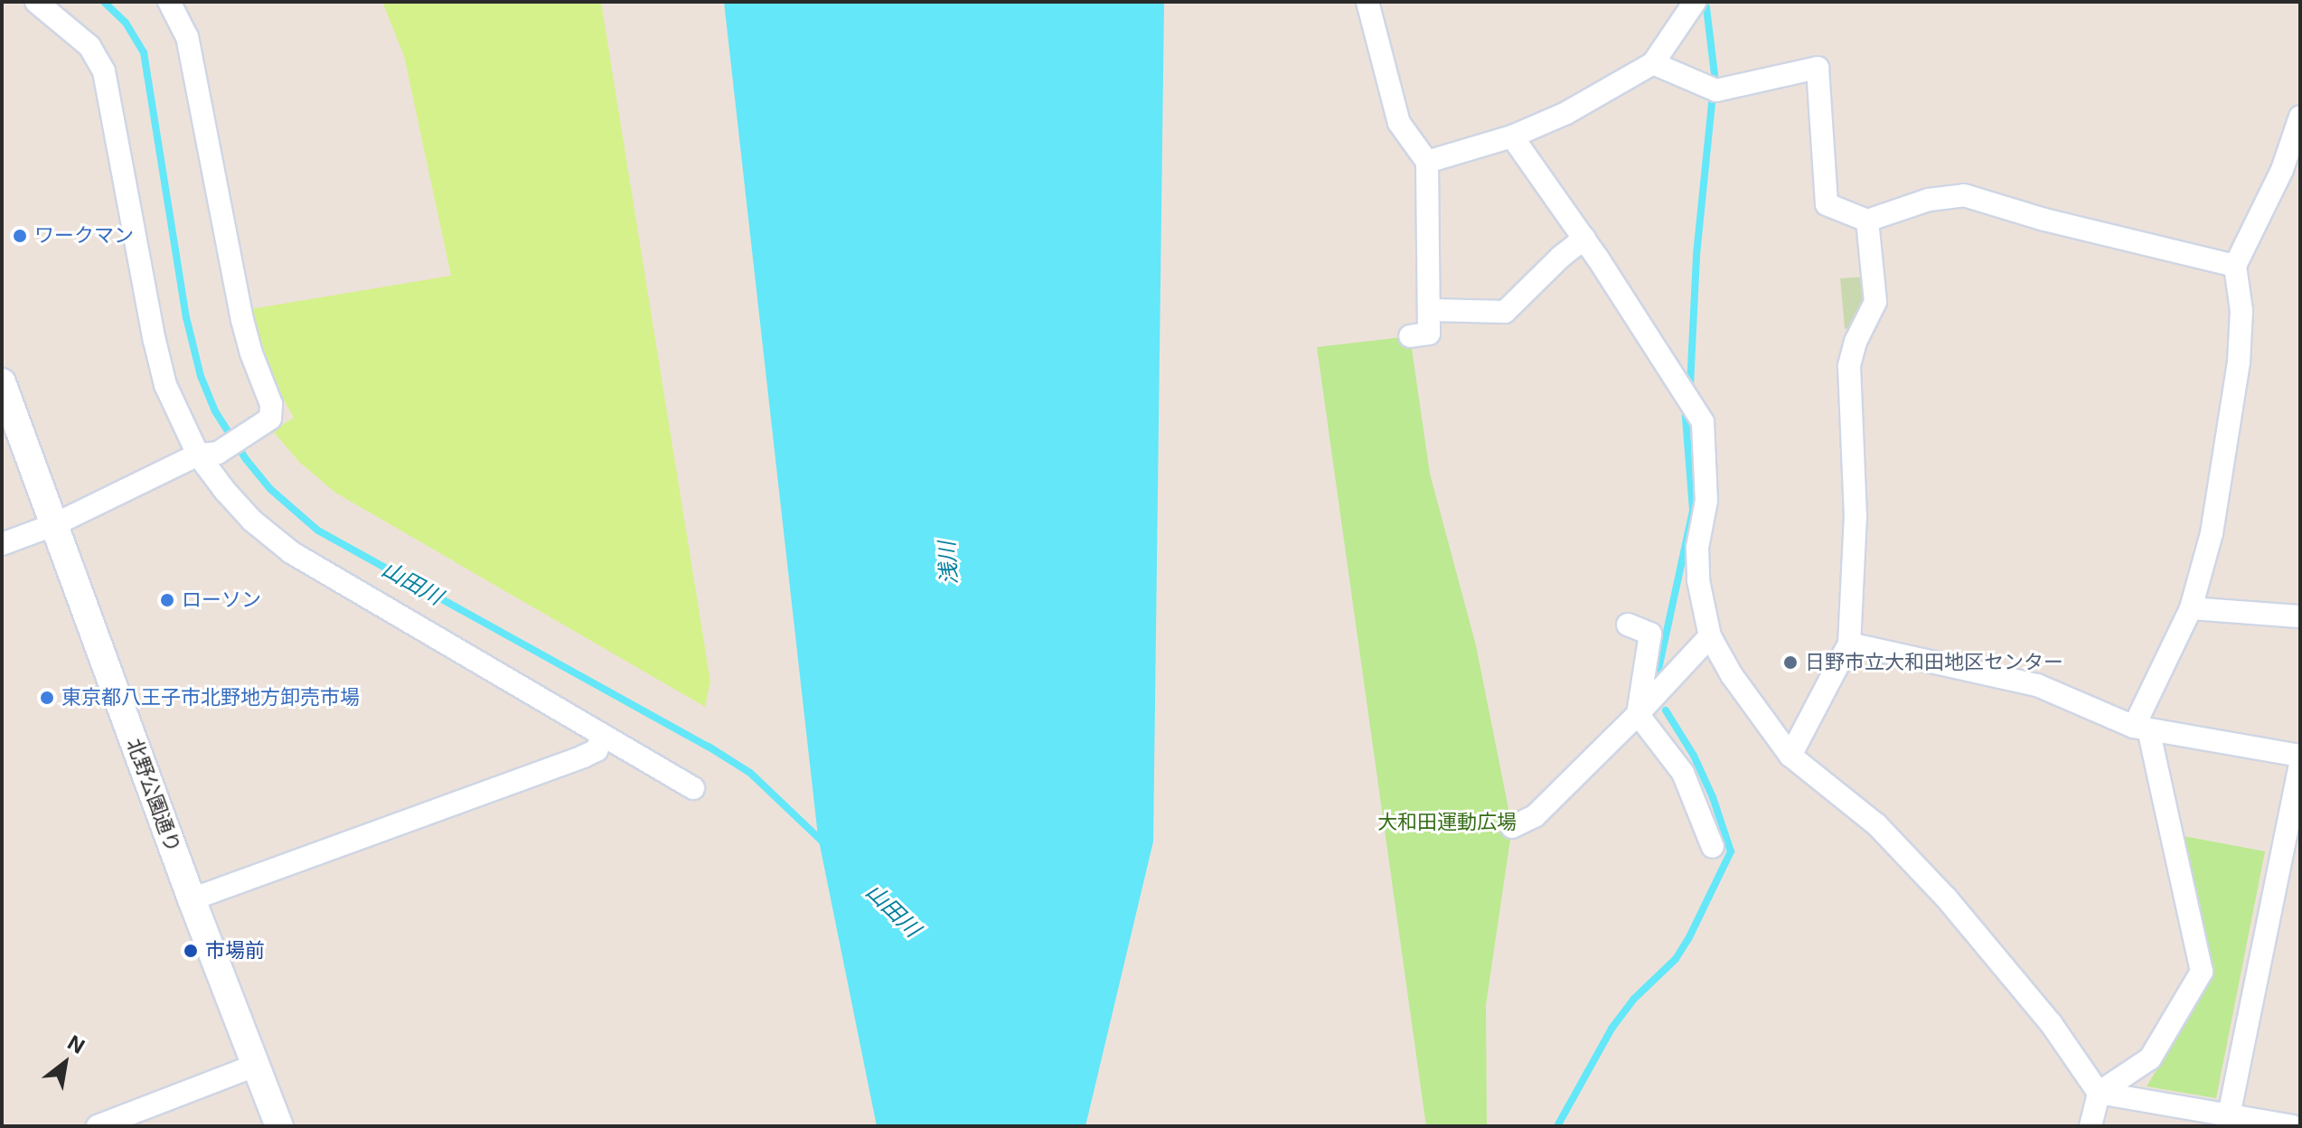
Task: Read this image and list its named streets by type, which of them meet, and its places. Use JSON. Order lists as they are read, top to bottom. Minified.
{"streets":{"street":["北野公園通り"]},"water":["浅川","山田川"],"parks":["大和田運動広場"],"places":["ワークマン","ローソン","日野市立大和田地区センター","東京都八王子市北野地方卸売市場","市場前"],"north":"top right"}
